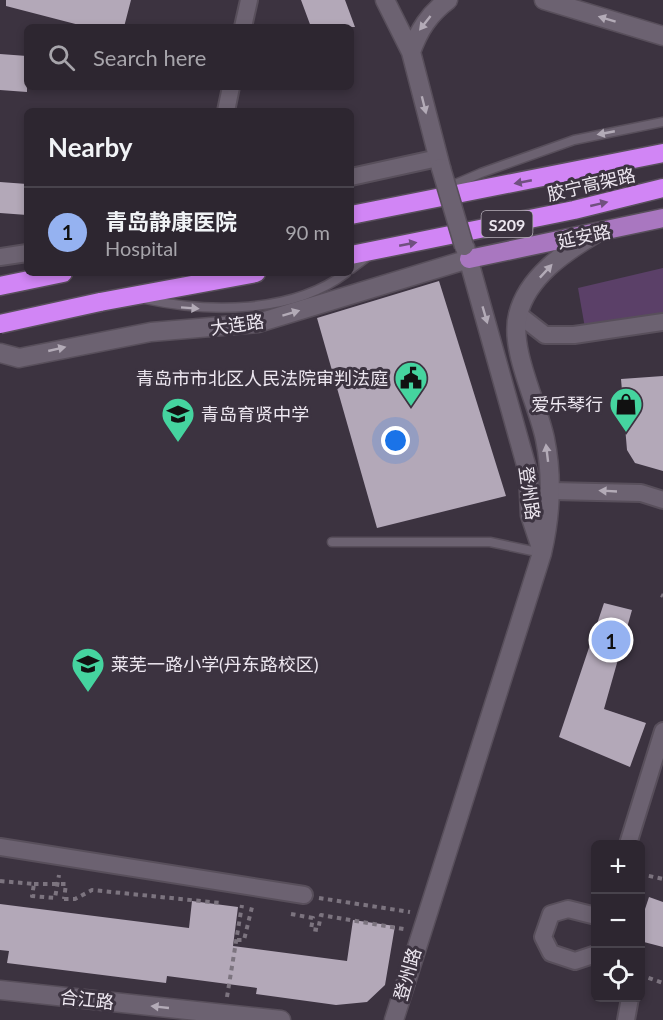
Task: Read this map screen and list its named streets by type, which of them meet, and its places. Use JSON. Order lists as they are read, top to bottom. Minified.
{"streets":{"highway":["胶宁高架路","S209"],"main road":["延安路","大连路","登州路","合江路"]},"crossings":[["延安路","大连路"],["延安路","登州路"],["大连路","登州路"]],"one_way":["大连路","合江路"],"places":{"public building":["青岛市市北区人民法院审判法庭"],"shop":["爱乐琴行"],"school or university":["青岛育贤中学","莱芜一路小学(丹东路校区)"]},"page":{"search":"Search here","heading":"Nearby","list":[{"mark":"1","name":"青岛静康医院","note":"Hospital","value":"90 m"}],"pins":"1","map_buttons":["+","−"]}}
